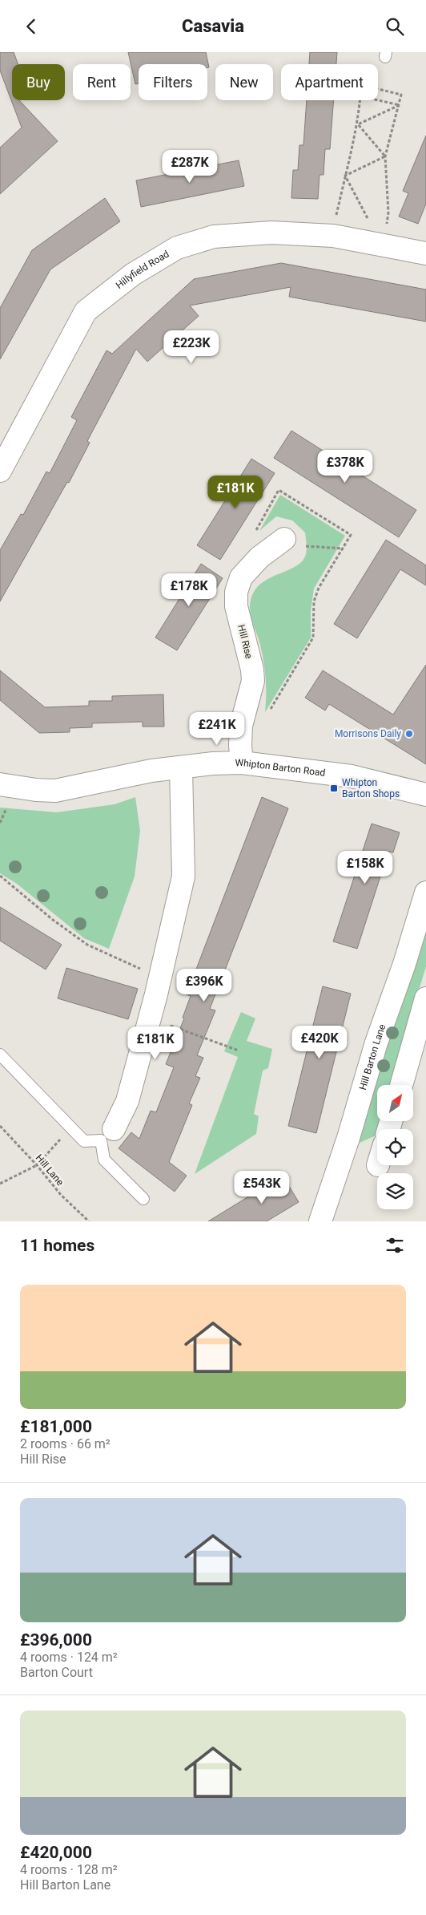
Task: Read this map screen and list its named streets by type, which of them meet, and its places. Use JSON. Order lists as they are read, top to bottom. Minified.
{"streets":{"street":["Hillyfield Road","Hill Rise","Whipton Barton Road","Hill Barton Lane"],"path":["Hill Lane"]},"crossings":[["Hill Rise","Whipton Barton Road"]],"places":{"other":["Morrisons Daily"],"transit":["Whipton Barton Shops"]},"north":"top right","page":{"header":"Casavia","chip":["Buy","Rent","Filters","New","Apartment"],"price":["£287K","£223K","£378K","£181K","£178K","£241K","£158K","£396K","£420K","£181K","£543K"],"heading":"11 homes","list":[{"name":"£181,000","note":"2 rooms · 66 m² · Hill Rise"},{"name":"£396,000","note":"4 rooms · 124 m² · Barton Court"},{"name":"£420,000","note":"4 rooms · 128 m² · Hill Barton Lane"}]}}
